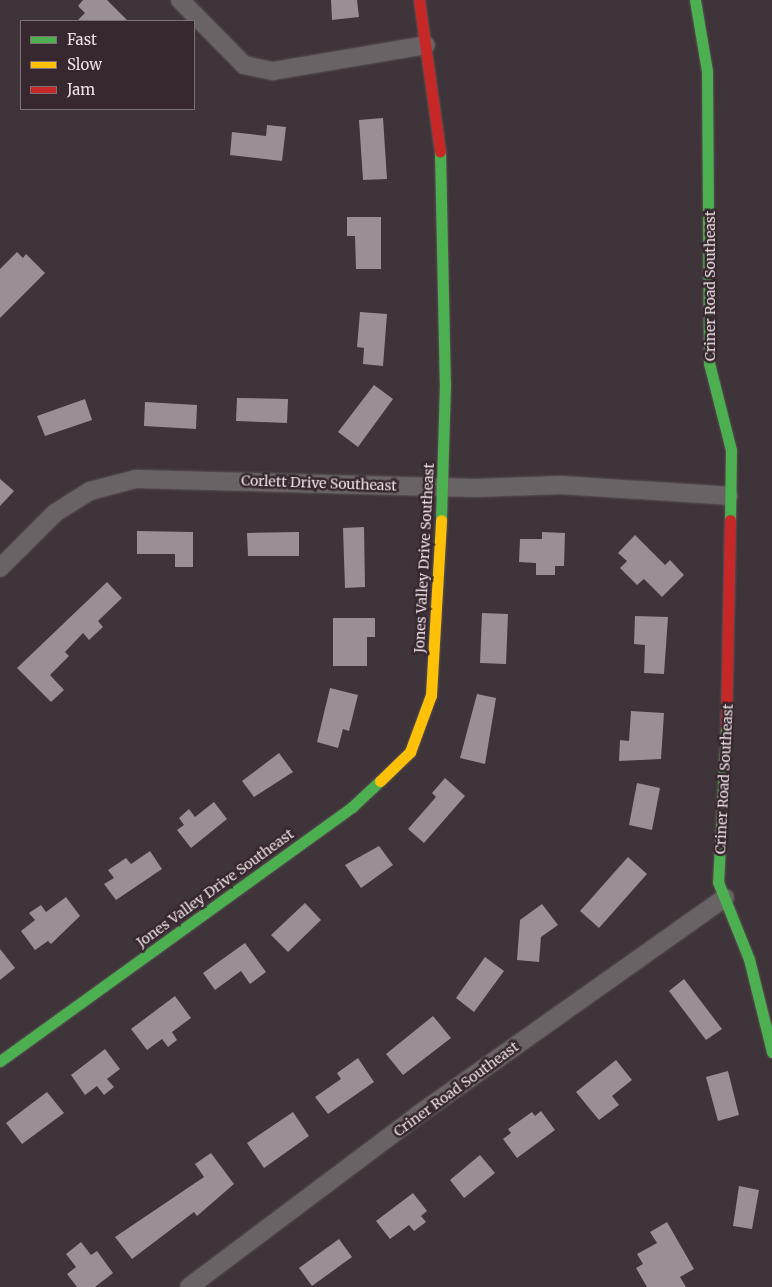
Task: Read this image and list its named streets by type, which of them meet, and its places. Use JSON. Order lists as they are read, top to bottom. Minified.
{"streets":{"street":["Criner Road Southeast","Corlett Drive Southeast","Jones Valley Drive Southeast"]},"crossings":[["Criner Road Southeast","Corlett Drive Southeast"],["Corlett Drive Southeast","Jones Valley Drive Southeast"]],"legend":["Fast","Slow","Jam"]}
